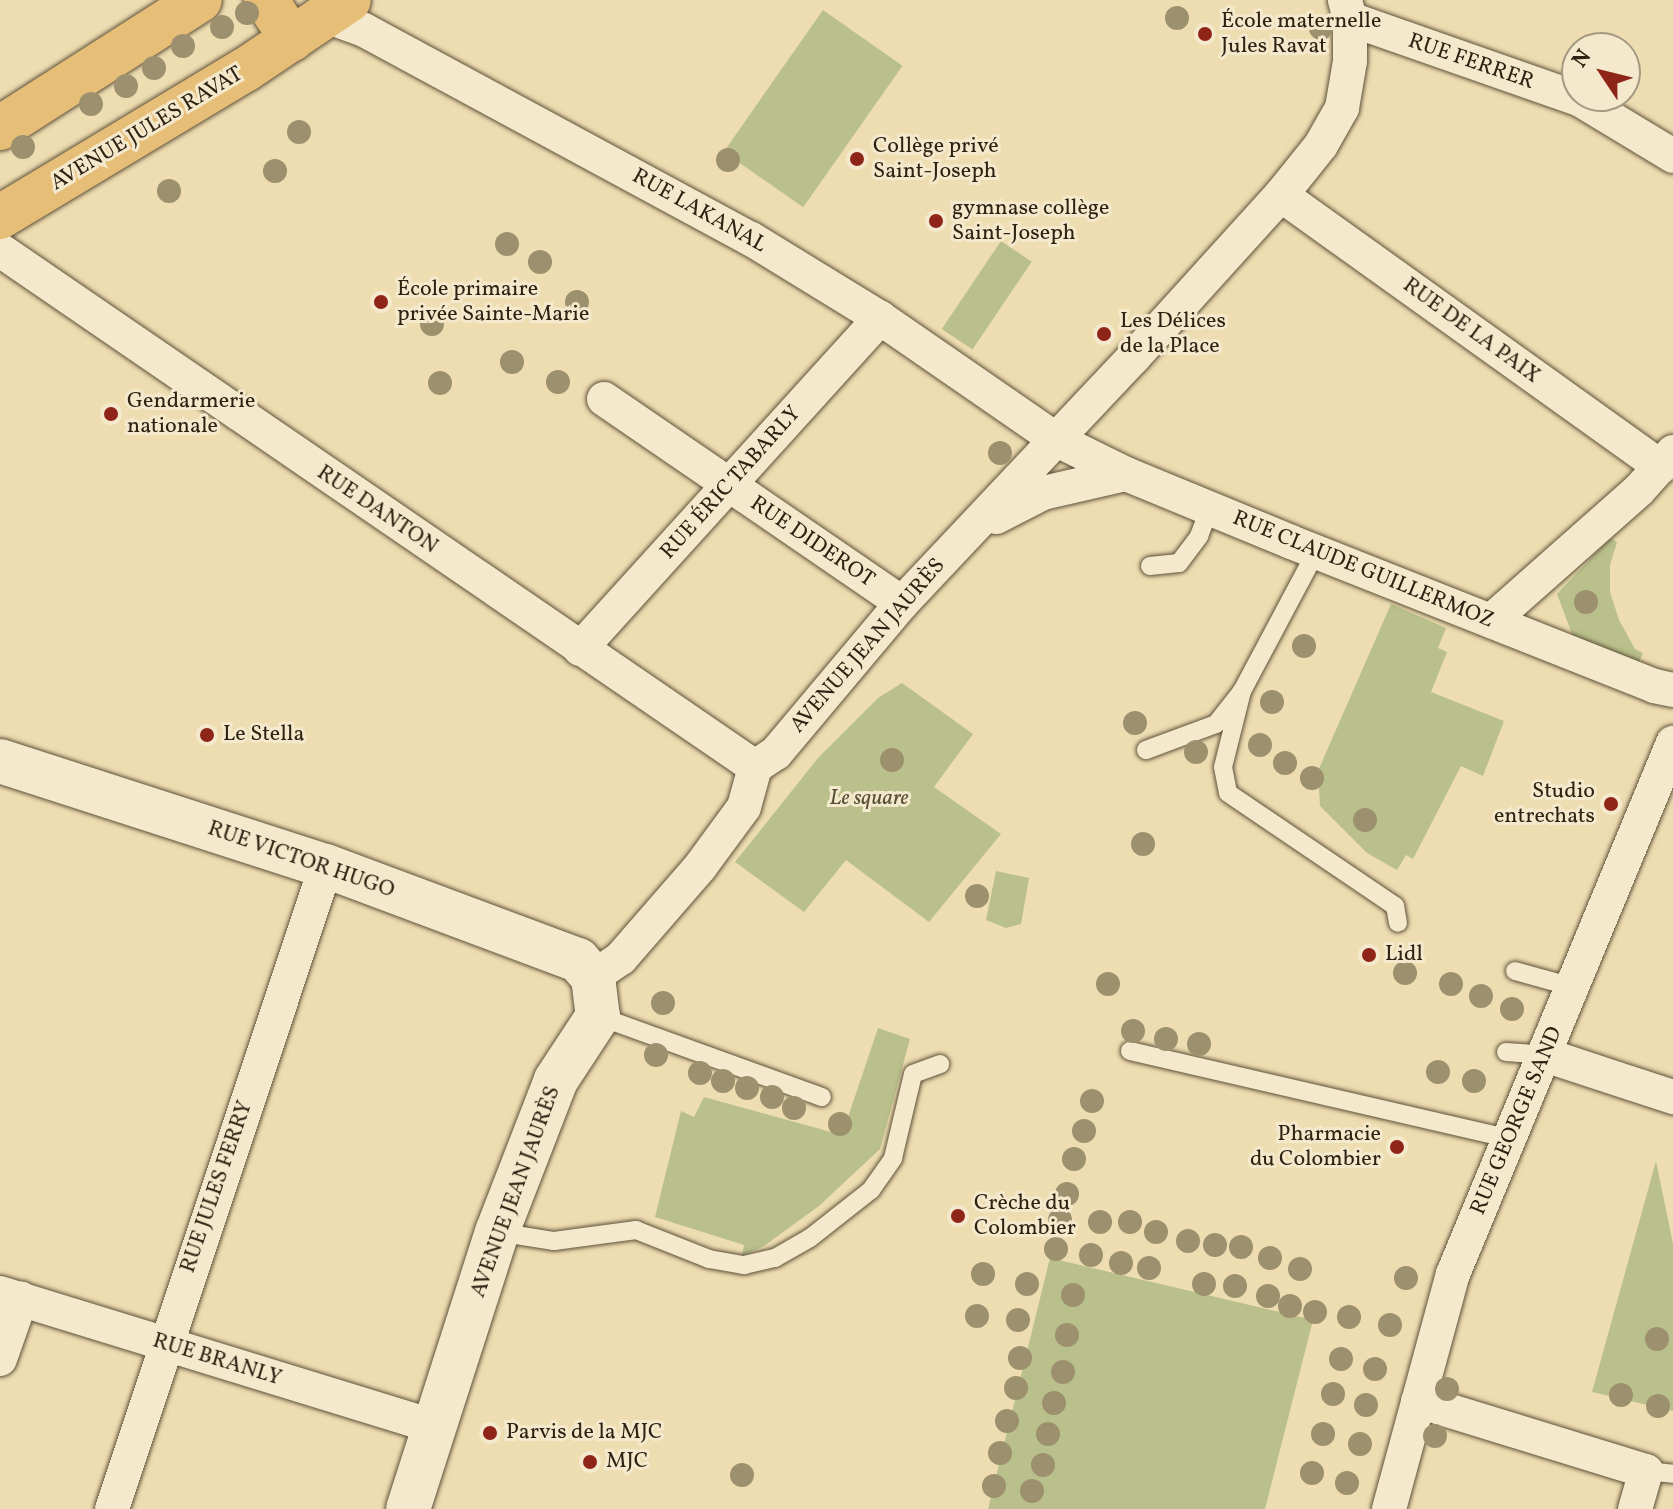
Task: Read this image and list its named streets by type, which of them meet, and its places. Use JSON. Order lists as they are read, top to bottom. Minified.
{"streets":{"main road":["AVENUE JULES RAVAT","AVENUE JEAN JAURÈS","RUE VICTOR HUGO"],"street":["RUE FERRER","RUE LAKANAL","RUE DE LA PAIX","RUE ÉRIC TABARLY","RUE DANTON","RUE DIDEROT","RUE CLAUDE GUILLERMOZ","RUE GEORGE SAND","RUE JULES FERRY","RUE BRANLY"]},"crossings":[["RUE FERRER","AVENUE JEAN JAURÈS"],["AVENUE JULES RAVAT","RUE LAKANAL"],["RUE LAKANAL","RUE ÉRIC TABARLY"],["RUE LAKANAL","RUE CLAUDE GUILLERMOZ"],["RUE LAKANAL","AVENUE JEAN JAURÈS"],["RUE DE LA PAIX","AVENUE JEAN JAURÈS"],["RUE ÉRIC TABARLY","RUE DANTON"],["RUE ÉRIC TABARLY","RUE DIDEROT"],["RUE DANTON","AVENUE JEAN JAURÈS"],["RUE DIDEROT","AVENUE JEAN JAURÈS"],["RUE CLAUDE GUILLERMOZ","AVENUE JEAN JAURÈS"],["AVENUE JEAN JAURÈS","RUE VICTOR HUGO"],["AVENUE JEAN JAURÈS","RUE BRANLY"],["RUE VICTOR HUGO","RUE JULES FERRY"],["RUE JULES FERRY","RUE BRANLY"]],"parks":["Le square"],"places":["École maternelle Jules Ravat","Collège privé Saint-Joseph","gymnase collège Saint-Joseph","École primaire privée Sainte-Marie","Les Délices de la Place","Gendarmerie nationale","Le Stella","Studio entrechats","Lidl","Pharmacie du Colombier","Crèche du Colombier","Parvis de la MJC","MJC"],"north":"top left"}
